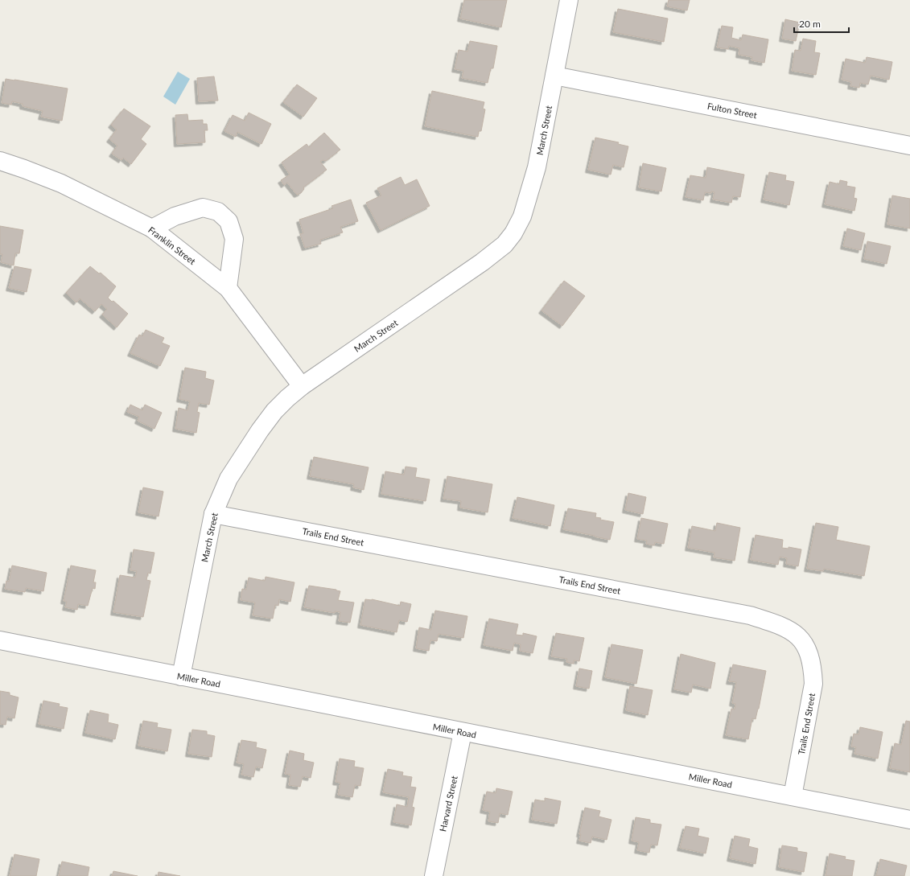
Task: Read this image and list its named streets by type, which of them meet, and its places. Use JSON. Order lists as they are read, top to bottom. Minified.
{"streets":{"street":["Fulton Street","March Street","Franklin Street","Trails End Street","Miller Road","Harvard Street"]},"crossings":[["Fulton Street","March Street"],["March Street","Franklin Street"],["March Street","Trails End Street"],["March Street","Miller Road"],["Trails End Street","Miller Road"],["Miller Road","Harvard Street"]],"scale_bar":"20 m"}
